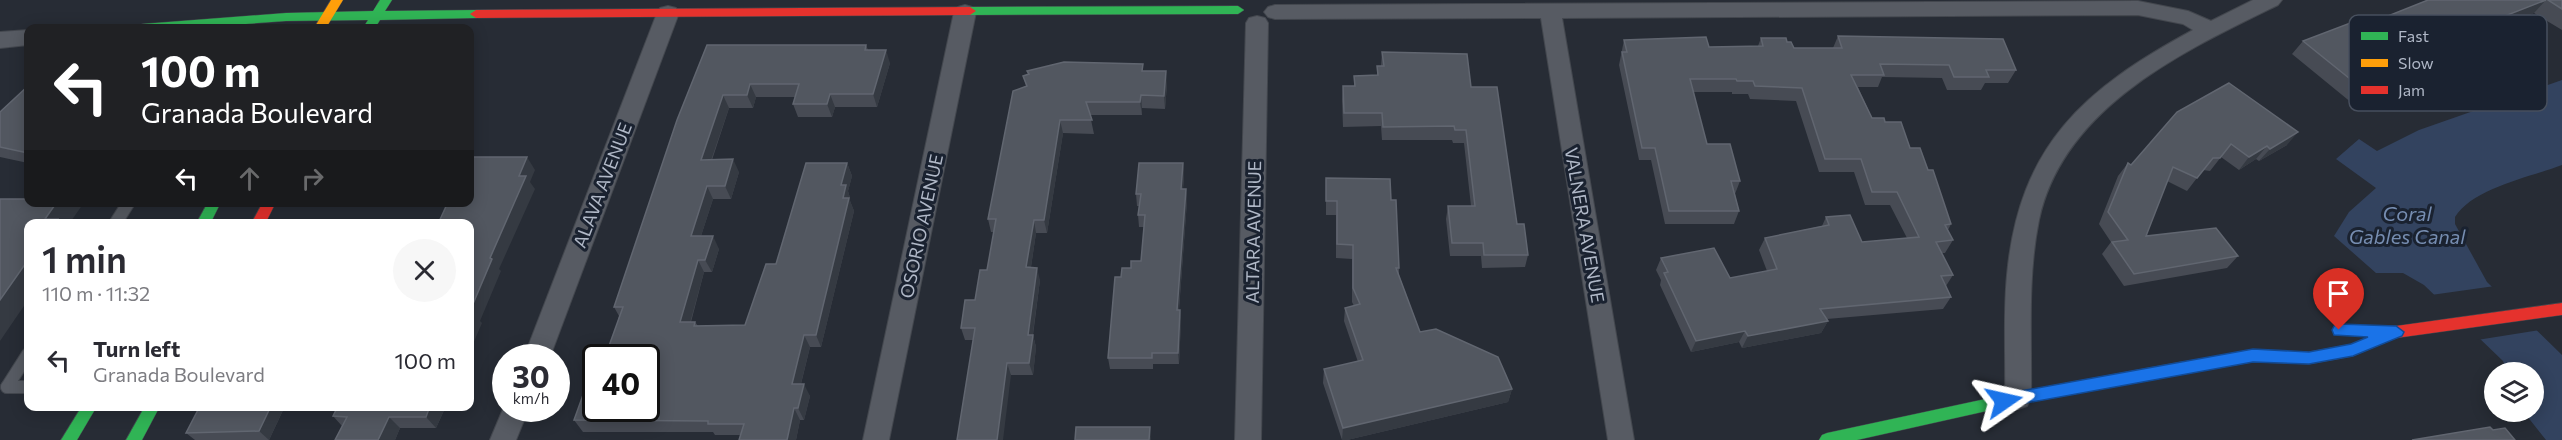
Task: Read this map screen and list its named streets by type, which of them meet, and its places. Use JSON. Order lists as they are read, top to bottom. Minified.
{"streets":{"street":["ALAVA AVENUE","VALNERA AVENUE","OSORIO AVENUE","ALTARA AVENUE"]},"water":["Coral Gables Canal"],"legend":["Fast","Slow","Jam"],"page":{"turn":["100 m","Granada Boulevard"],"heading":["1 min","110 m · 11:32"],"list":[{"name":"Turn left","note":"Granada Boulevard","value":"100 m"}],"speed":"30 km/h","limit":"40"}}
